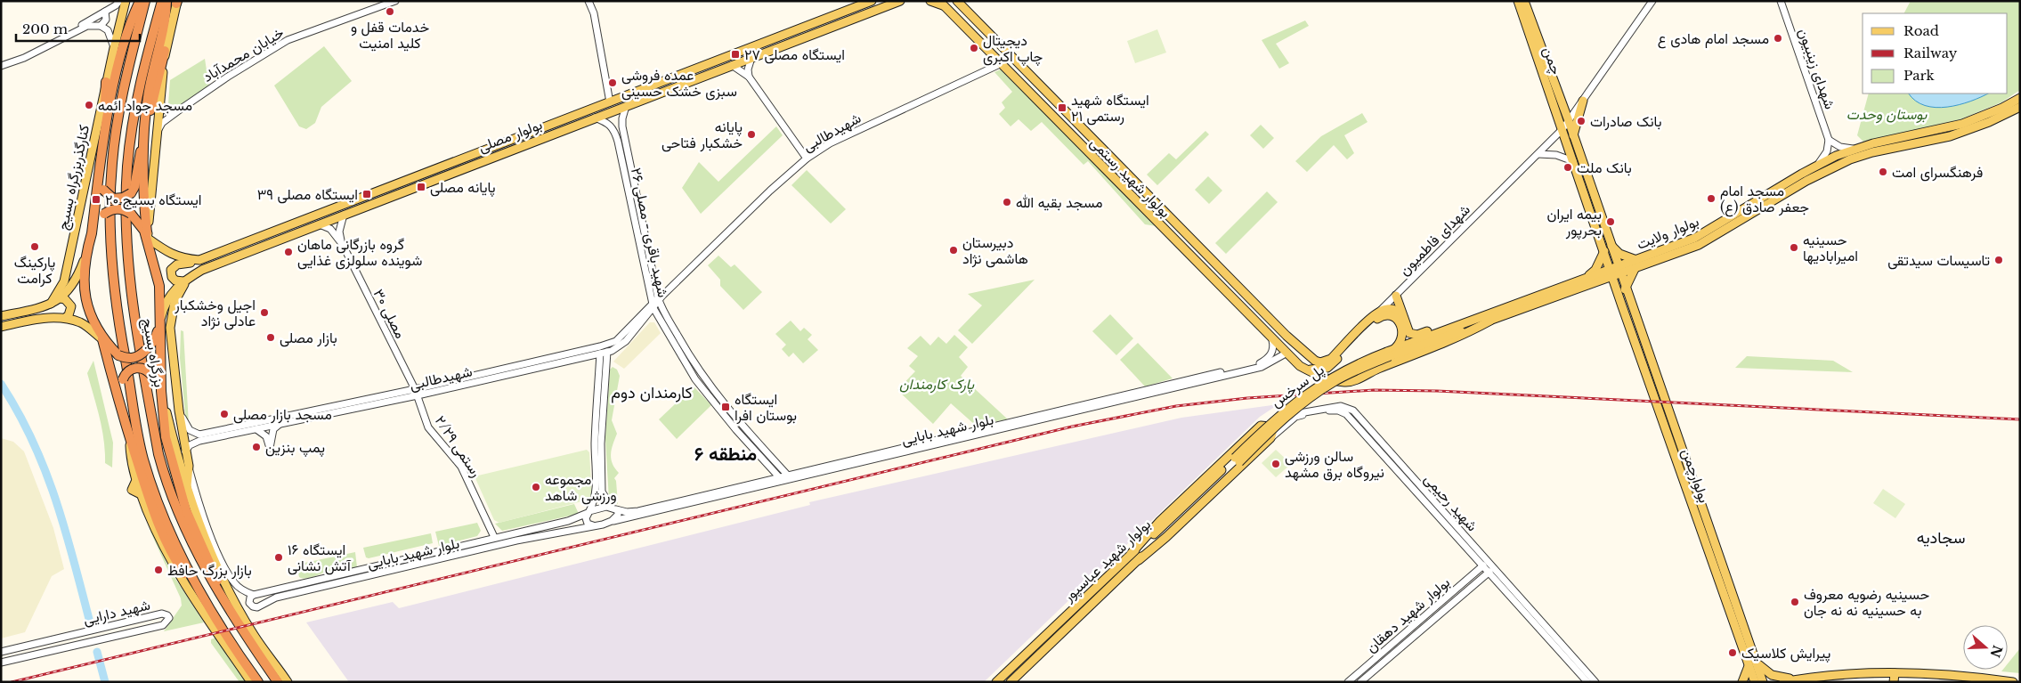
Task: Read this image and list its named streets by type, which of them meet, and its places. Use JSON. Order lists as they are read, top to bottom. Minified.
{"streets":{"highway":["بزرگراه بسیج"],"main road":["چمن","بولوار مصلی","کنارگذربزرگراه بسیج","بولوار شهید رستمی","بولوار ولایت","شهدای فاطمیون","پل سرخس","بولوارچمن","بولوار شهید عباسپور"],"street":["خیابان محمدآباد","شهدای زینبیون","شهیدطالبی","شهید باقری - مصلی ۲۶","مصلی ۳۰","بلوار شهید بابایی","رستمی ۲/۲۹","شهید رحیمی","شهید دارایی","بولوار شهید دهقان"]},"crossings":[["چمن","شهدای فاطمیون"],["شهیدطالبی","بولوار شهید رستمی"],["شهیدطالبی","شهید باقری - مصلی ۲۶"],["شهیدطالبی","مصلی ۳۰"],["شهیدطالبی","رستمی ۲/۲۹"],["بولوار مصلی","شهید باقری - مصلی ۲۶"],["بولوار شهید رستمی","بولوار ولایت"],["بولوار شهید رستمی","شهدای فاطمیون"],["بولوار شهید رستمی","بلوار شهید بابایی"],["بولوار ولایت","پل سرخس"],["بولوار ولایت","بولوارچمن"],["مصلی ۳۰","رستمی ۲/۲۹"],["پل سرخس","بولوار شهید عباسپور"],["بلوار شهید بابایی","رستمی ۲/۲۹"],["شهید رحیمی","بولوار شهید دهقان"]],"districts":["کارمندان دوم","منطقه ۶","سجادیه"],"parks":["بوستان وحدت","پارک کارمندان"],"places":{"other":["خدمات قفل و کلید امنیت","مسجد امام هادی ع","دیجیتال چاپ اکبری","عمده فروشی سبزی خشک حسینی","مسجد جواد ائمه","بانک صادرات","پایانه خشکبار فتاحی","بانک ملت","فرهنگسرای امت","مسجد امام جعفر صادق (ع)","مسجد بقیه الله","بيمه ايران بحرپور","پارکینگ کرامت","حسینیه امیرابادیها","دبیرستان هاشمی نژاد","گروه بازرگانی ماهان شوینده سلولزی غذایی","تاسیسات سیدتقی","اجیل وخشکبار عادلی نژاد","بازار مصلى","مسجد بازار مصلی","پمپ بنزین","سالن ورزشی نیروگاه برق مشهد","مجموعه ورزشی شاهد","ایستگاه ۱۶ آتش نشانی","بازار بزرگ حافظ","حسینیه رضویه معروف به حسینیه نه نه جان","پیرایش کلاسیک"],"transit":["ایستگاه مصلی ۲۷","ایستگاه شهید رستمی ۲۱","پایانه مصلی","ایستگاه مصلی ۳۹","ایستگاه بسیج ۲۰","ایستگاه بوستان افرا"]},"legend":["Road","Railway","Park"],"scale_bar":"200 m","north":"right"}
